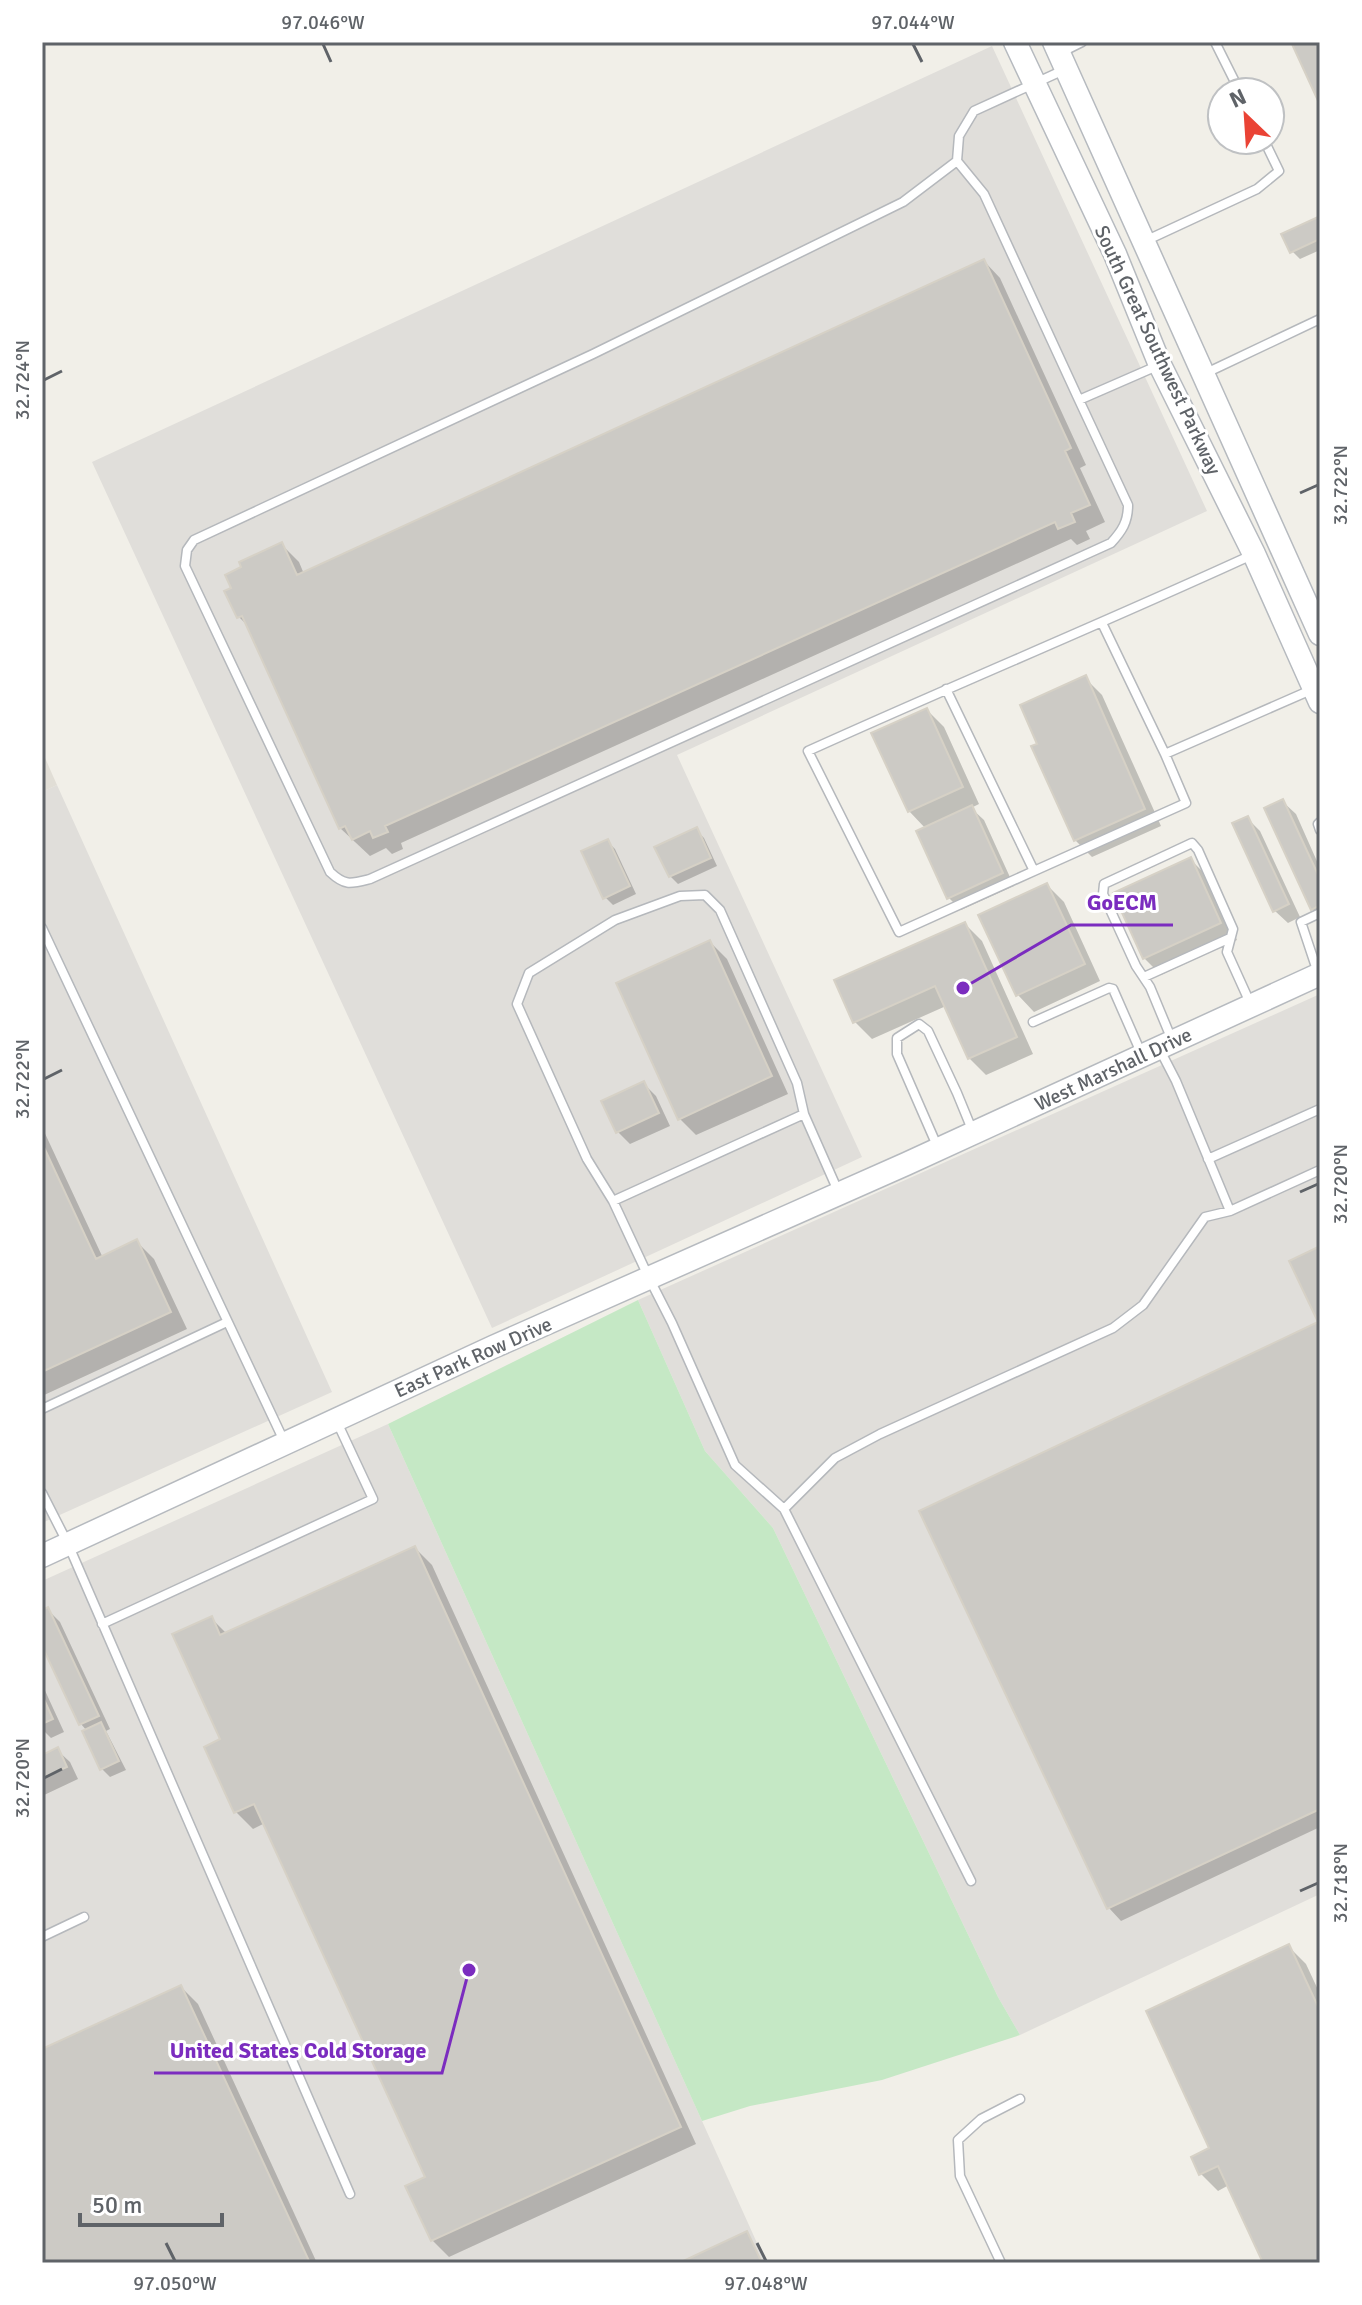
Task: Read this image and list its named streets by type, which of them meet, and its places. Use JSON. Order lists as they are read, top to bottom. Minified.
{"streets":{"main road":["South Great Southwest Parkway","West Marshall Drive","East Park Row Drive"]},"crossings":[["West Marshall Drive","East Park Row Drive"]],"places":["GoECM","United States Cold Storage"],"scale_bar":"50 m","north":"top left","coordinates":["97.046°W","97.044°W","32.724°N","32.722°N","32.720°N","32.718°N","97.050°W","97.048°W"]}
